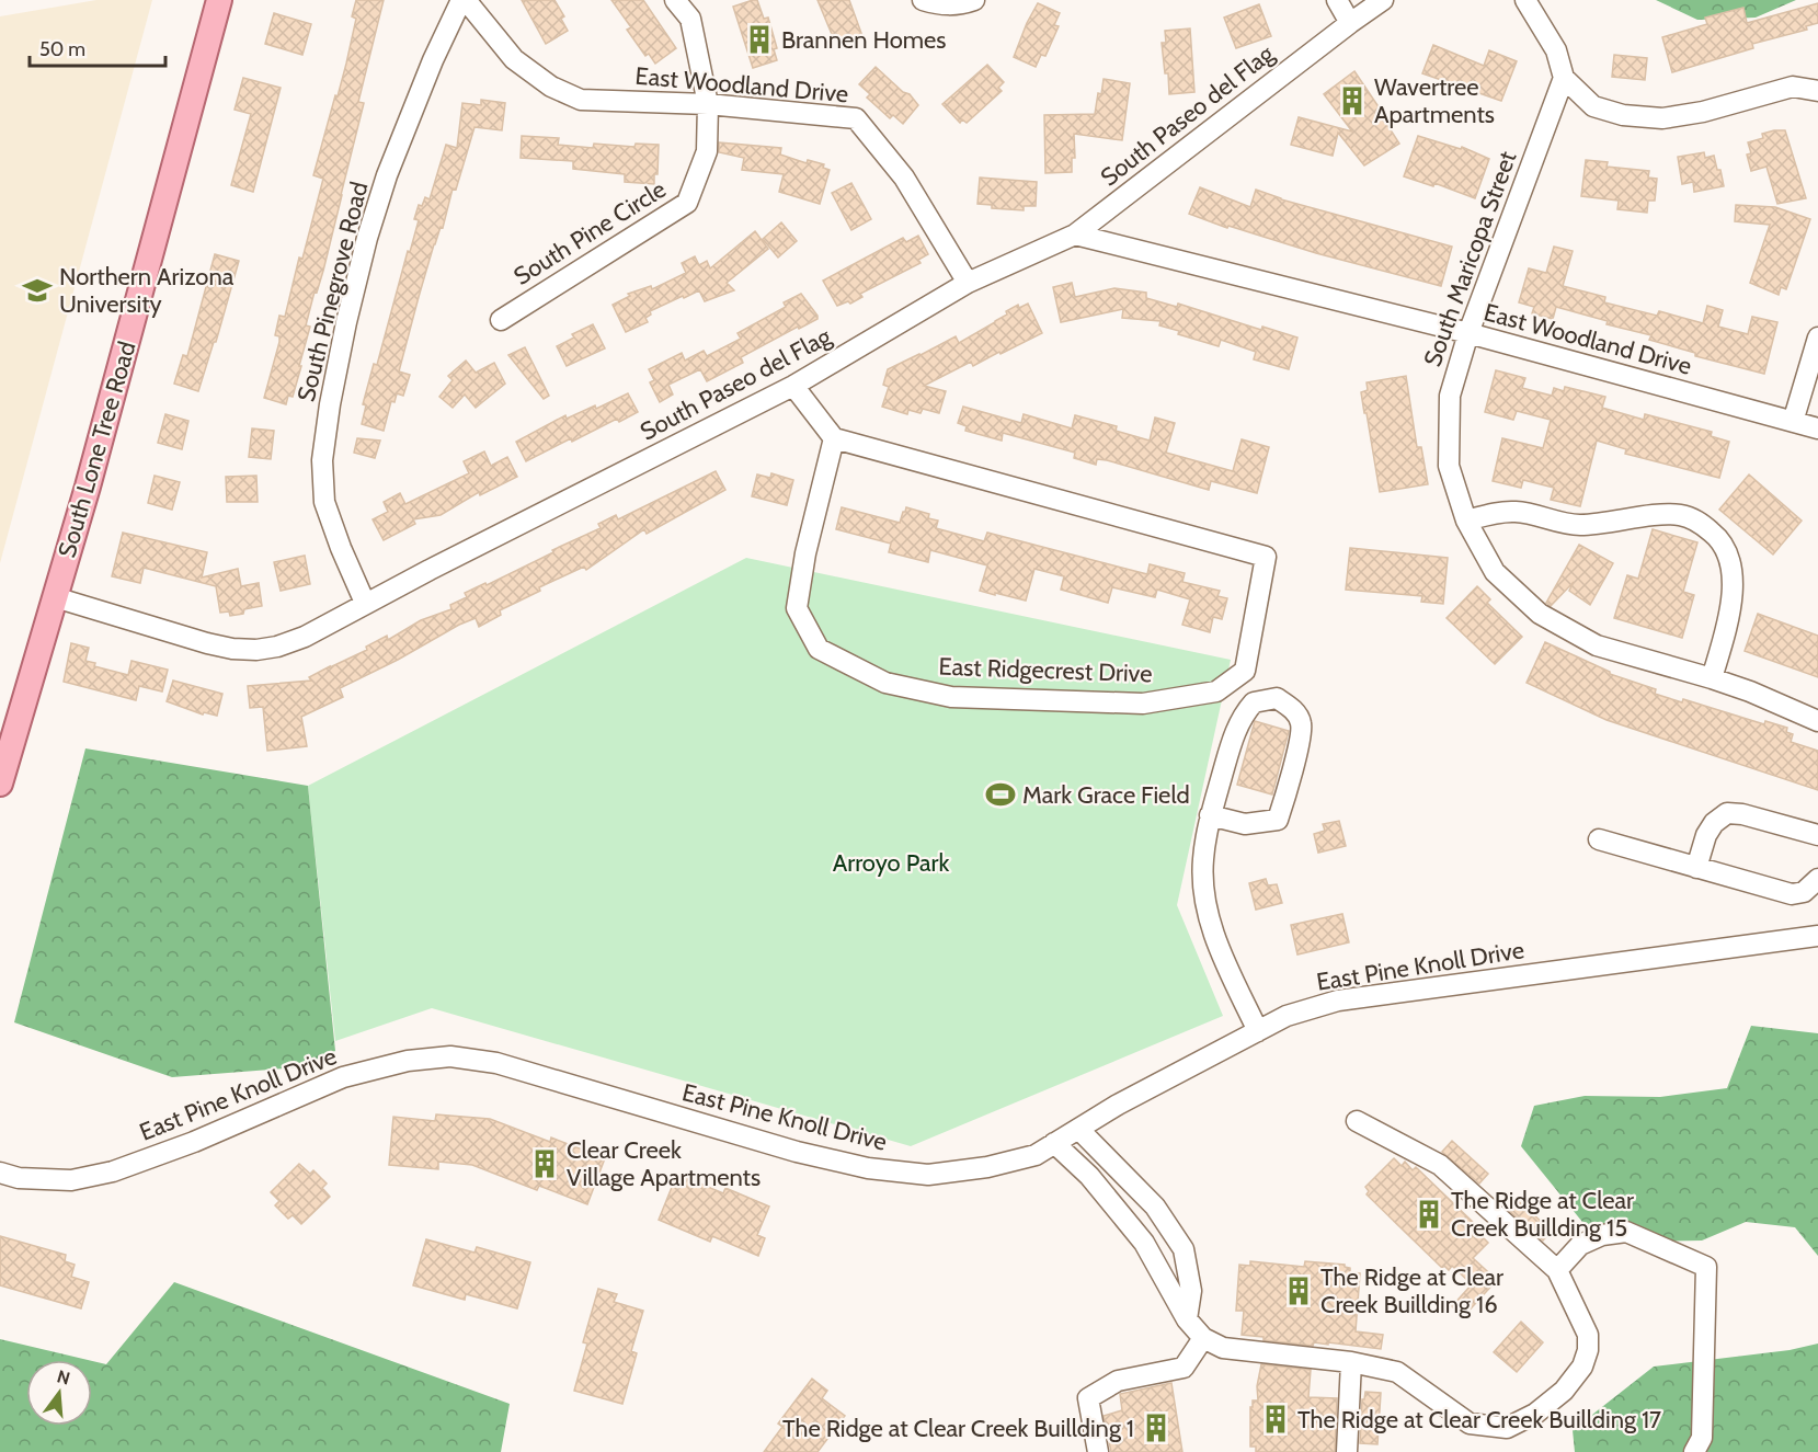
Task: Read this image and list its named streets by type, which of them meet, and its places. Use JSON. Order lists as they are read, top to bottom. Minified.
{"streets":{"main road":["South Lone Tree Road"],"street":["East Woodland Drive","South Paseo del Flag","South Pine Circle","South Maricopa Street","South Pinegrove Road","East Ridgecrest Drive","East Pine Knoll Drive"]},"crossings":[["East Woodland Drive","South Paseo del Flag"],["East Woodland Drive","South Pine Circle"],["East Woodland Drive","South Maricopa Street"],["East Woodland Drive","South Pinegrove Road"],["South Paseo del Flag","South Pinegrove Road"],["South Paseo del Flag","South Lone Tree Road"]],"parks":["Arroyo Park"],"places":{"building":["Brannen Homes","Wavertree Apartments","Clear Creek Village Apartments","The Ridge at Clear Creek Buillding 15","The Ridge at Clear Creek Buillding 16","The Ridge at Clear Creek Buillding 17","The Ridge at Clear Creek Buillding 1"],"school or university":["Northern Arizona University"],"sports":["Mark Grace Field"]},"scale_bar":"50 m","north":"top"}
